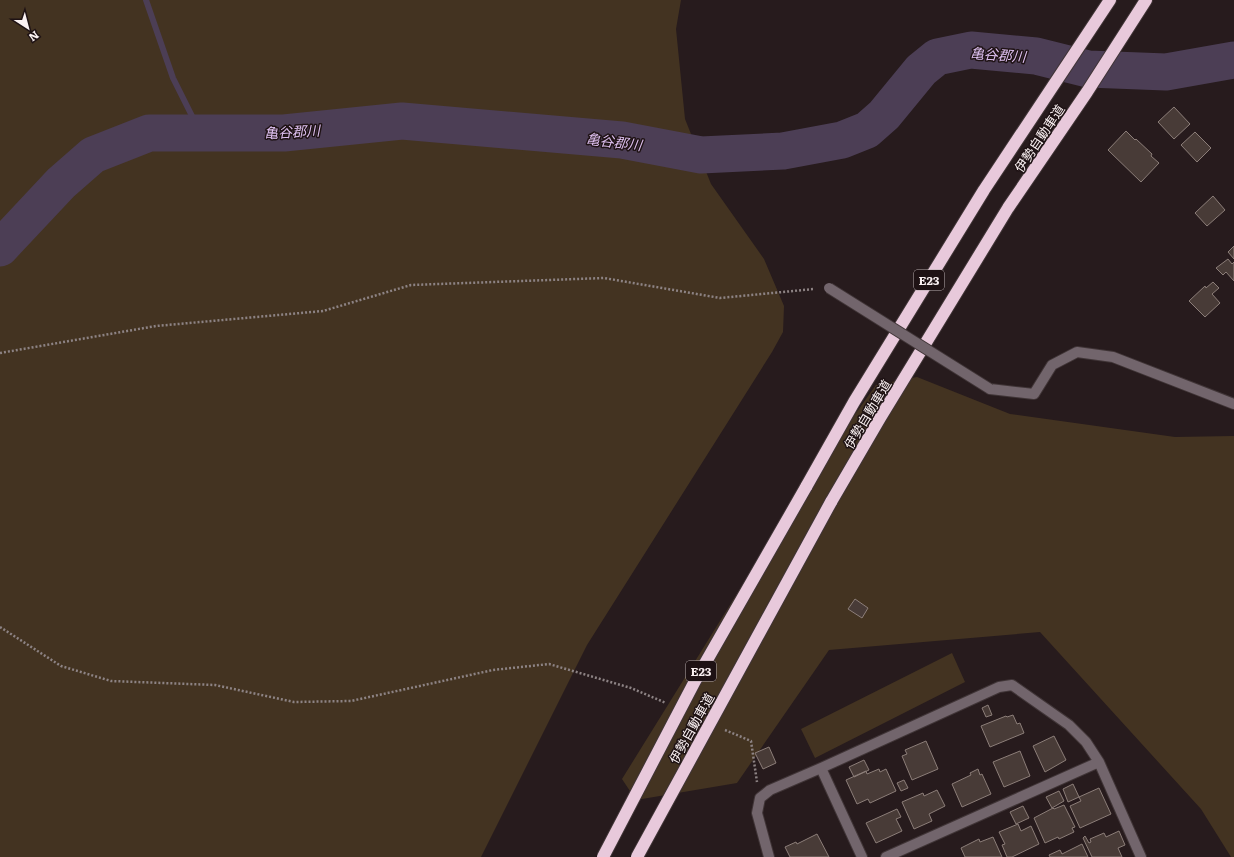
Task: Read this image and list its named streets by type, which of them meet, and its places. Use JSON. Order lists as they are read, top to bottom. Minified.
{"streets":{"highway":["伊勢自動車道","E23"]},"water":["亀谷郡川"],"north":"bottom right"}
